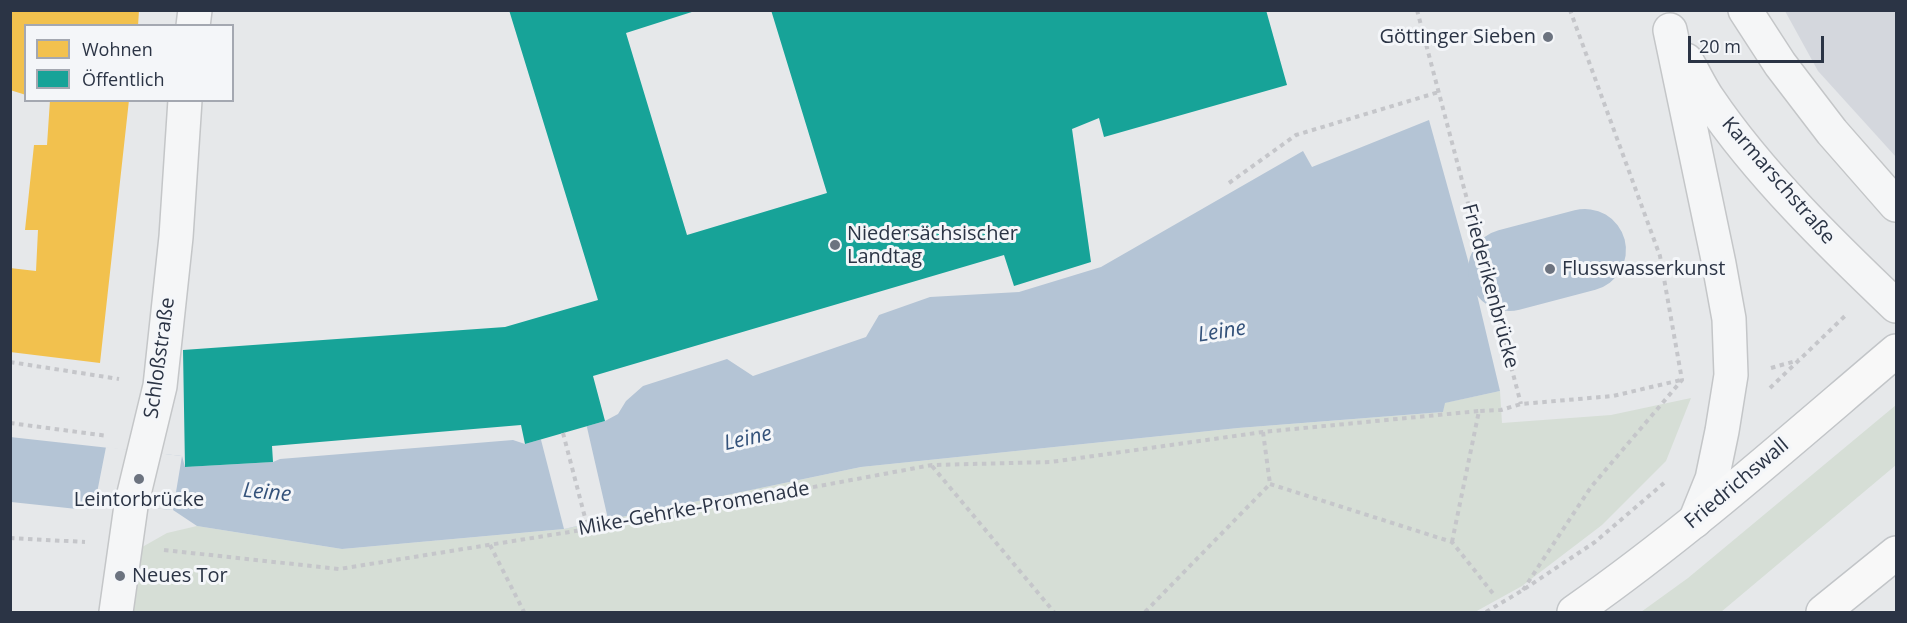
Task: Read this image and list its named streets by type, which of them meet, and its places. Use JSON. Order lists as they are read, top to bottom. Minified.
{"streets":{"main road":["Friedrichswall"],"street":["Karmarschstraße","Schloßstraße"],"path":["Friederikenbrücke","Mike-Gehrke-Promenade"]},"crossings":[["Friederikenbrücke","Mike-Gehrke-Promenade"],["Schloßstraße","Mike-Gehrke-Promenade"]],"water":["Leine"],"places":["Göttinger Sieben","Niedersächsischer Landtag","Flusswasserkunst","Leintorbrücke","Neues Tor"],"legend":["Wohnen","Öffentlich"],"scale_bar":"20 m"}
